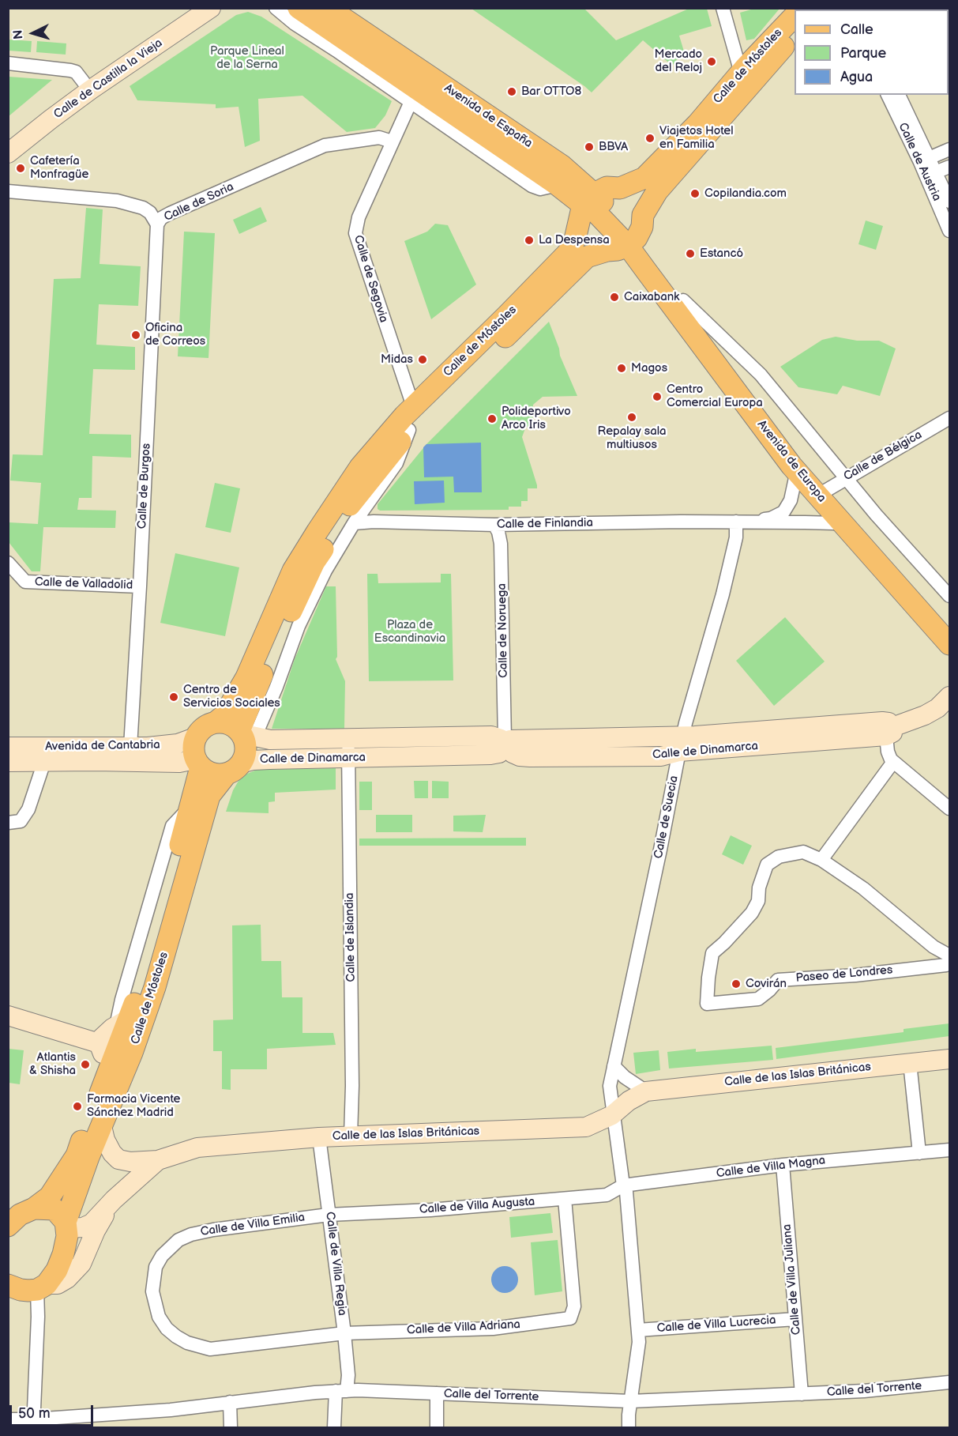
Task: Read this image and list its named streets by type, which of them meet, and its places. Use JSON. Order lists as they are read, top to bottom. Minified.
{"streets":{"main road":["Calle de Móstoles","Avenida de España","Avenida de Europa"],"street":["Calle de Castilla la Vieja","Calle de Austria","Calle de Soria","Calle de Segovia","Calle de Bélgica","Calle de Burgos","Calle de Finlandia","Calle de Valladolid","Calle de Noruega","Avenida de Cantabria","Calle de Dinamarca","Calle de Suecia","Calle de Islandia","Paseo de Londres","Calle de las Islas Británicas","Calle de Villa Magna","Calle de Villa Augusta","Calle de Villa Emilia","Calle de Villa Regia","Calle de Villa Juliana","Calle de Villa Lucrecia","Calle de Villa Adriana","Calle del Torrente"]},"crossings":[["Calle de Móstoles","Avenida de España"],["Calle de Móstoles","Calle de Segovia"],["Calle de Móstoles","Avenida de Europa"],["Calle de Móstoles","Calle de Finlandia"],["Calle de Móstoles","Avenida de Cantabria"],["Calle de Móstoles","Calle de Dinamarca"],["Calle de Móstoles","Calle de las Islas Británicas"],["Avenida de España","Avenida de Europa"],["Calle de Soria","Calle de Segovia"],["Calle de Soria","Calle de Burgos"],["Calle de Bélgica","Avenida de Europa"],["Avenida de Europa","Calle de Finlandia"],["Calle de Burgos","Calle de Valladolid"],["Calle de Burgos","Avenida de Cantabria"],["Calle de Finlandia","Calle de Noruega"],["Calle de Finlandia","Calle de Suecia"],["Calle de Noruega","Calle de Dinamarca"],["Avenida de Cantabria","Calle de Dinamarca"],["Calle de Dinamarca","Calle de Suecia"],["Calle de Dinamarca","Calle de Islandia"],["Calle de Suecia","Calle de las Islas Británicas"],["Calle de Suecia","Calle de Villa Magna"],["Calle de Suecia","Calle de Villa Augusta"],["Calle de Suecia","Calle de Villa Lucrecia"],["Calle de Suecia","Calle del Torrente"],["Calle de Islandia","Calle de las Islas Británicas"],["Calle de las Islas Británicas","Calle de Villa Regia"],["Calle de Villa Magna","Calle de Villa Augusta"],["Calle de Villa Magna","Calle de Villa Juliana"],["Calle de Villa Augusta","Calle de Villa Emilia"],["Calle de Villa Augusta","Calle de Villa Regia"],["Calle de Villa Augusta","Calle de Villa Adriana"],["Calle de Villa Emilia","Calle de Villa Regia"],["Calle de Villa Emilia","Calle de Villa Adriana"],["Calle de Villa Regia","Calle de Villa Adriana"],["Calle de Villa Regia","Calle del Torrente"],["Calle de Villa Juliana","Calle de Villa Lucrecia"],["Calle de Villa Juliana","Calle del Torrente"]],"parks":["Parque Lineal de la Serna","Plaza de Escandinavia"],"places":["Mercado del Reloj","Bar OTTO8","Viajetos Hotel en Familia","BBVA","Cafetería Monfragüe","Copilandia.com","La Despensa","Estancó","Caixabank","Oficina de Correos","Midas","Magos","Centro Comercial Europa","Repalay sala multiusos","Polideportivo Arco Iris","Centro de Servicios Sociales","Covirán","Atlantis & Shisha","Farmacia Vicente Sánchez Madrid"],"legend":["Calle","Parque","Agua"],"scale_bar":"50 m","north":"left"}
